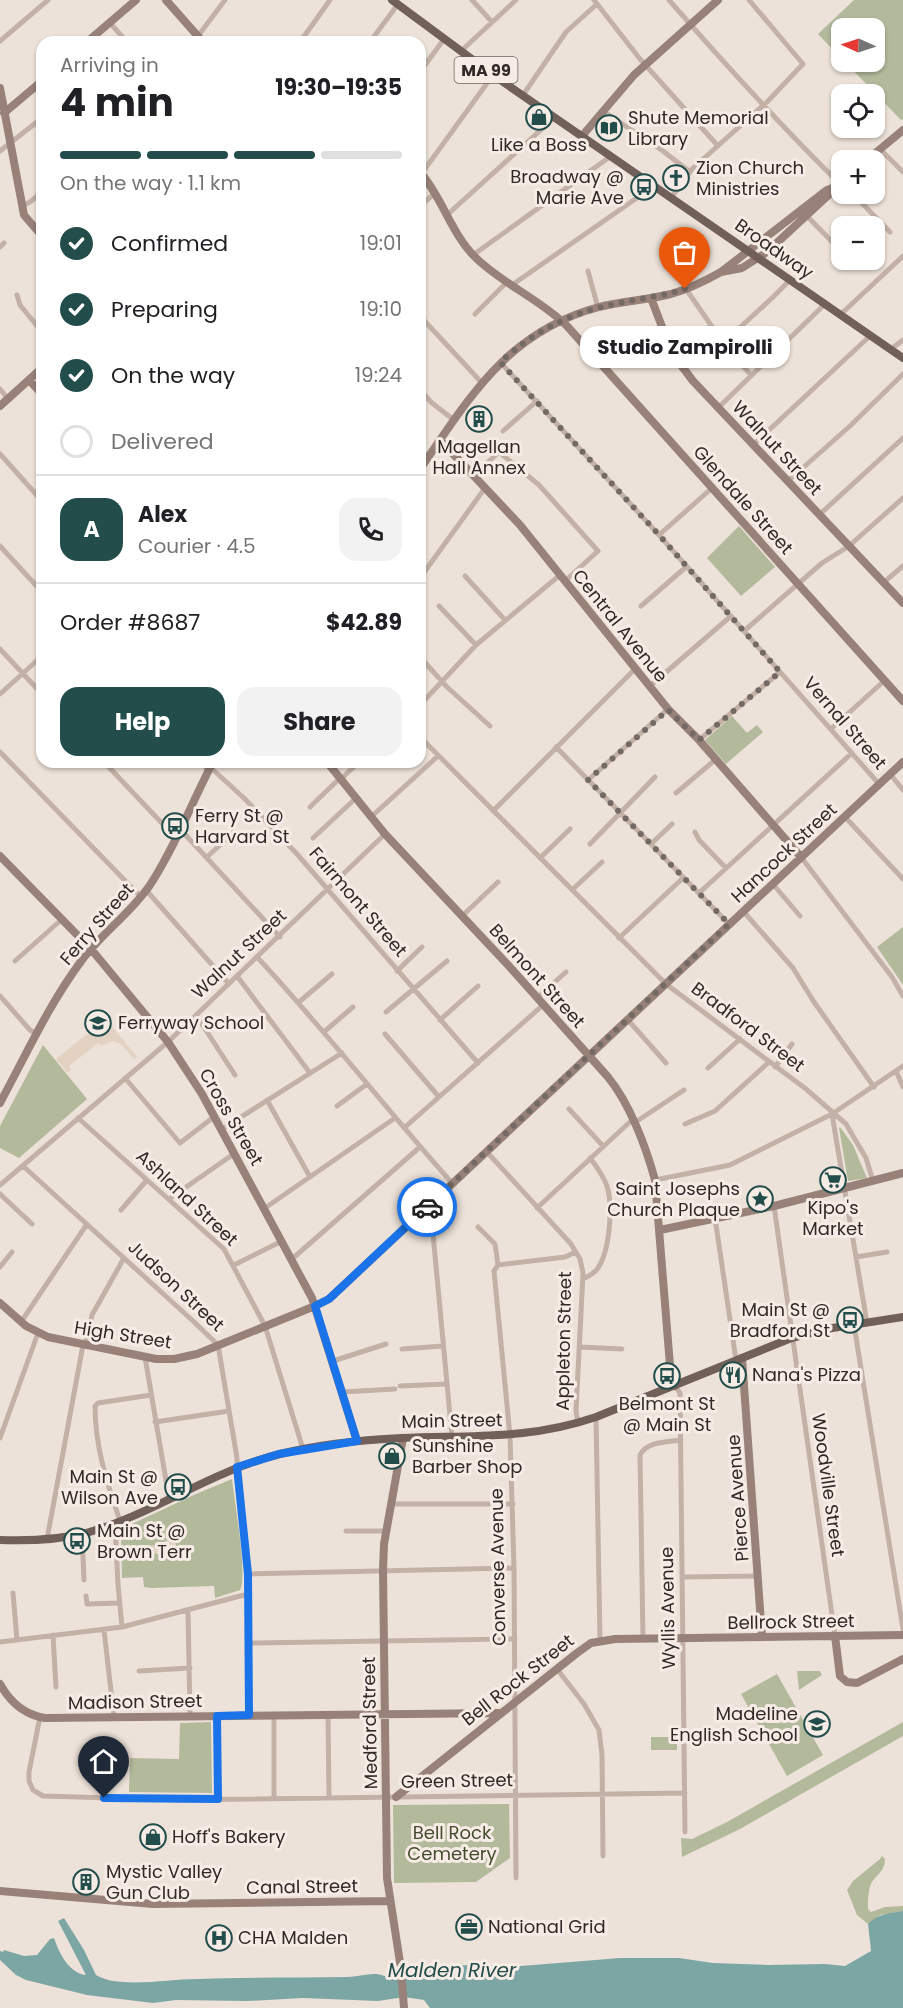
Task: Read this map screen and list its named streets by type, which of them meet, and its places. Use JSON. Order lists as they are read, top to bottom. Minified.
{"streets":{"main road":["MA 99","Broadway","Main Street"],"street":["Walnut Street","Glendale Street","Central Avenue","Vernal Street","Hancock Street","Fairmont Street","Ferry Street","Belmont Street","Bradford Street","Cross Street","Ashland Street","Judson Street","High Street","Appleton Street","Woodville Street","Pierce Avenue","Converse Avenue","Wyllis Avenue","Bellrock Street","Bell Rock Street","Madison Street","Medford Street","Green Street","Canal Street"]},"crossings":[["Walnut Street","Fairmont Street"],["Walnut Street","Belmont Street"],["Walnut Street","Cross Street"],["Walnut Street","Ashland Street"],["Walnut Street","Judson Street"],["Central Avenue","Hancock Street"],["Vernal Street","Hancock Street"],["Hancock Street","Belmont Street"],["Hancock Street","Bradford Street"],["Hancock Street","Cross Street"],["Hancock Street","High Street"],["Hancock Street","Appleton Street"],["Ferry Street","Cross Street"],["Belmont Street","Main Street"],["Belmont Street","Wyllis Avenue"],["Cross Street","High Street"],["Cross Street","Main Street"],["Ashland Street","High Street"],["Ashland Street","Main Street"],["Judson Street","High Street"],["Judson Street","Main Street"],["Judson Street","Madison Street"],["Appleton Street","Main Street"],["Main Street","Woodville Street"],["Main Street","Pierce Avenue"],["Main Street","Converse Avenue"],["Main Street","Wyllis Avenue"],["Main Street","Medford Street"],["Woodville Street","Bellrock Street"],["Pierce Avenue","Bellrock Street"],["Converse Avenue","Bell Rock Street"],["Converse Avenue","Green Street"],["Wyllis Avenue","Bellrock Street"],["Wyllis Avenue","Bell Rock Street"],["Wyllis Avenue","Green Street"],["Bellrock Street","Bell Rock Street"],["Bell Rock Street","Madison Street"],["Bell Rock Street","Green Street"],["Madison Street","Medford Street"],["Madison Street","Green Street"],["Medford Street","Green Street"],["Medford Street","Canal Street"]],"water":["Malden River"],"parks":["Bell Rock Cemetery"],"places":{"shop":["Like a Boss","Sunshine Barber Shop","Hoff's Bakery"],"library":["Shute Memorial Library"],"church":["Zion Church Ministries"],"bus stop":["Broadway @ Marie Ave","Ferry St @ Harvard St","Main St @ Bradford St","Belmont St @ Main St","Main St @ Wilson Ave","Main St @ Brown Terr"],"other":["Studio Zampirolli"],"building":["Magellan Hall Annex","Mystic Valley Gun Club"],"school or university":["Ferryway School","Madeline English School"],"supermarket":["Kipo's Market"],"place":["Saint Josephs Church Plaque"],"restaurant":["Nana's Pizza"],"office":["National Grid"],"hospital":["CHA Malden"]},"north":"left","page":{"map_buttons":["+","−"],"heading":["4 min","Arriving in","19:30–19:35"],"panel":["Alex","Courier · 4.5","Order #8687","$42.89"],"bar":"On the way · 1.1 km","list":[["Confirmed","19:01"],["Preparing","19:10"],["On the way","19:24"],"Delivered"],"bubble":"Studio Zampirolli","round":"A","buttons":["Help","Share"]}}
